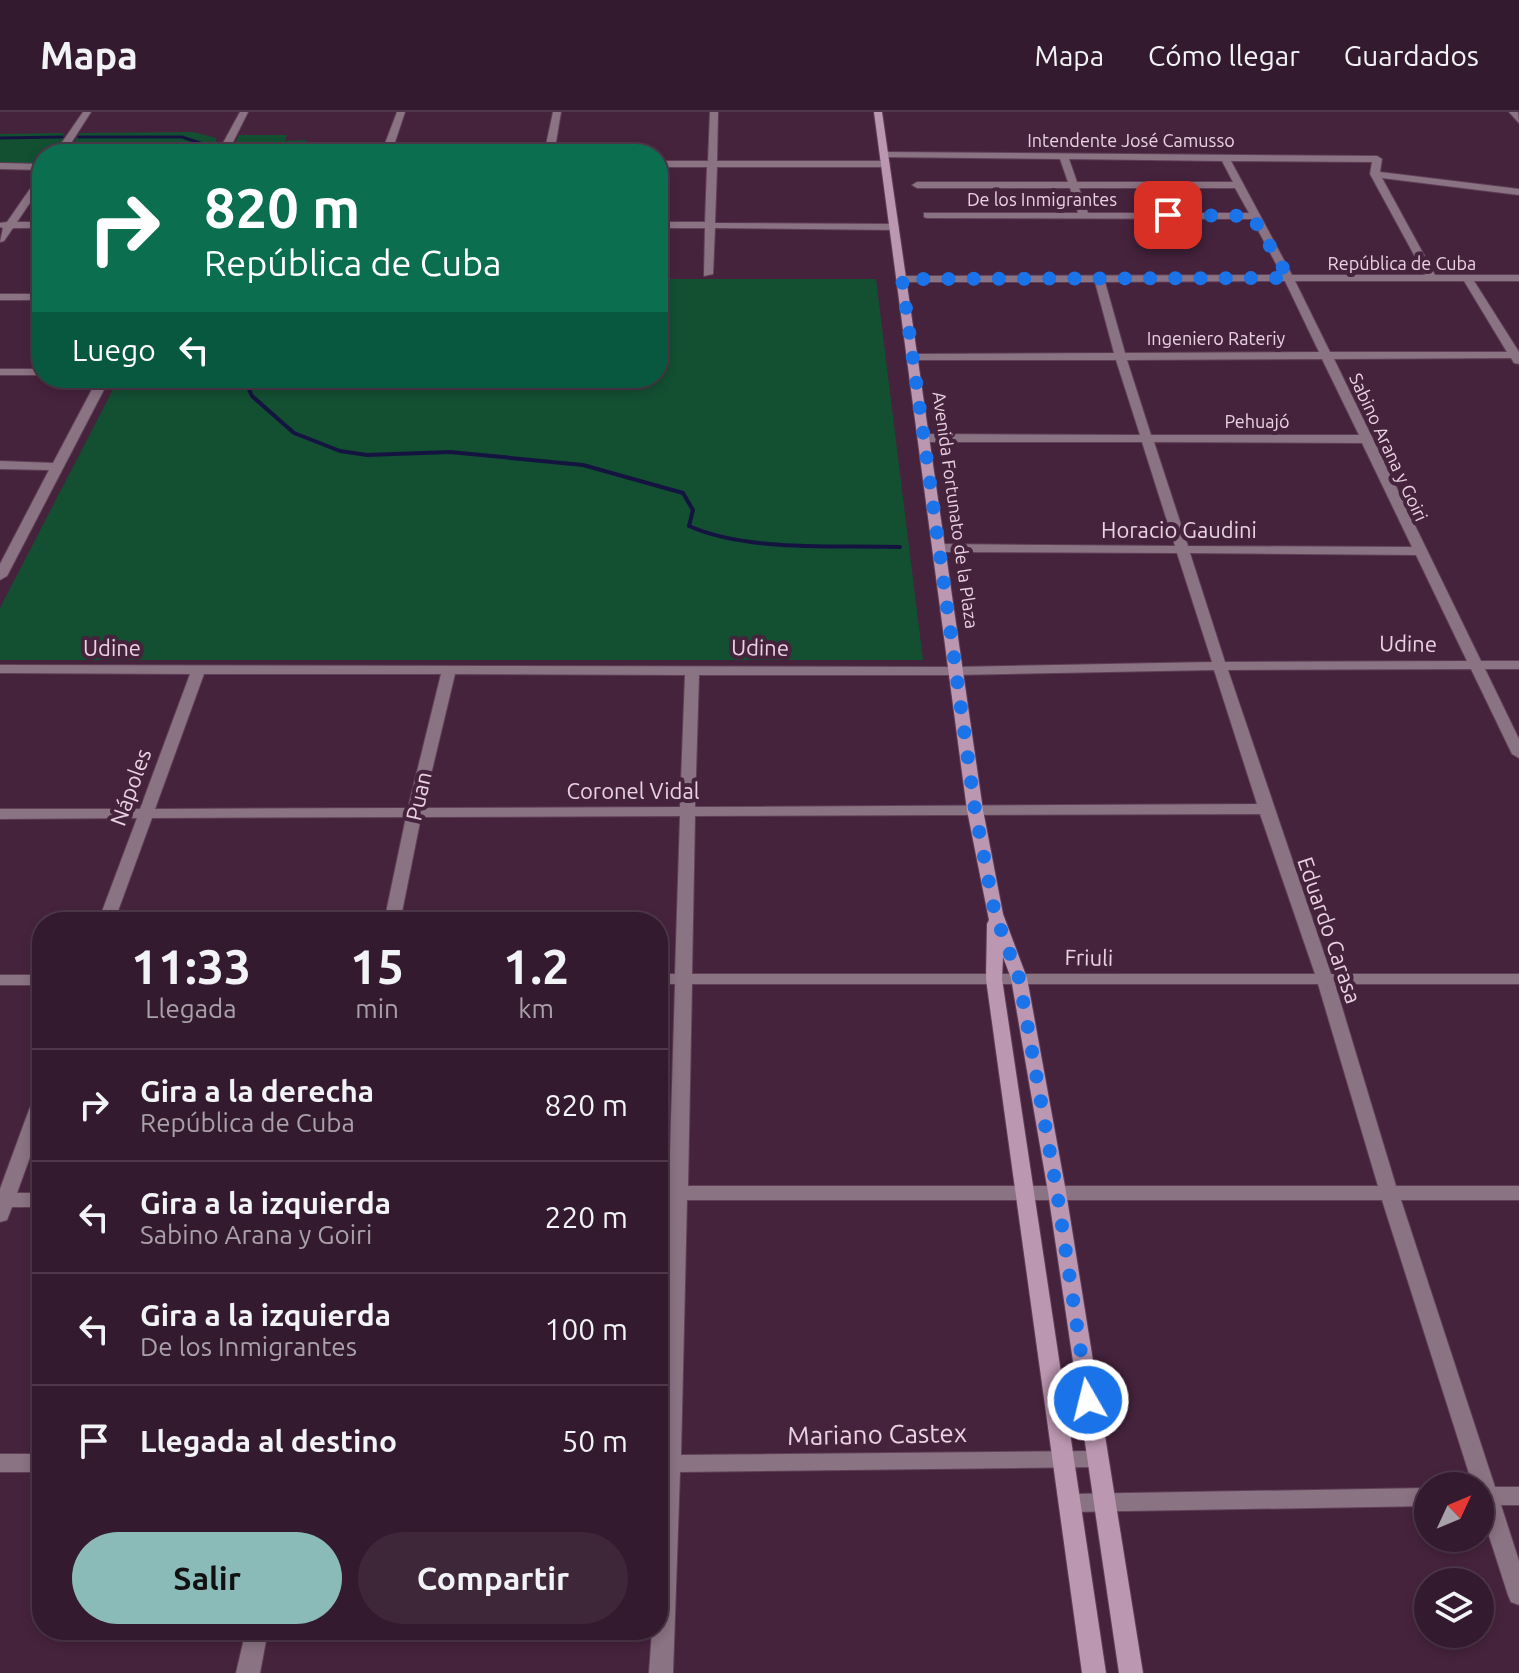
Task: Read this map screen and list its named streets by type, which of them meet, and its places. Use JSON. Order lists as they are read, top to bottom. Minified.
{"streets":{"main road":["Avenida Fortunato de la Plaza"],"street":["Intendente José Camusso","De los Inmigrantes","República de Cuba","Ingeniero Rateriy","Pehuajó","Sabino Arana y Goiri","Horacio Gaudini","Udine","Nápoles","Coronel Vidal","Puan","Eduardo Carasa","Friuli","Mariano Castex"]},"crossings":[["Intendente José Camusso","Sabino Arana y Goiri"],["Intendente José Camusso","Avenida Fortunato de la Plaza"],["De los Inmigrantes","Sabino Arana y Goiri"],["República de Cuba","Sabino Arana y Goiri"],["República de Cuba","Avenida Fortunato de la Plaza"],["República de Cuba","Eduardo Carasa"],["Ingeniero Rateriy","Sabino Arana y Goiri"],["Ingeniero Rateriy","Avenida Fortunato de la Plaza"],["Ingeniero Rateriy","Eduardo Carasa"],["Pehuajó","Sabino Arana y Goiri"],["Pehuajó","Avenida Fortunato de la Plaza"],["Pehuajó","Eduardo Carasa"],["Sabino Arana y Goiri","Horacio Gaudini"],["Sabino Arana y Goiri","Udine"],["Avenida Fortunato de la Plaza","Horacio Gaudini"],["Avenida Fortunato de la Plaza","Udine"],["Avenida Fortunato de la Plaza","Coronel Vidal"],["Avenida Fortunato de la Plaza","Friuli"],["Avenida Fortunato de la Plaza","Mariano Castex"],["Horacio Gaudini","Eduardo Carasa"],["Udine","Nápoles"],["Udine","Puan"],["Udine","Eduardo Carasa"],["Nápoles","Coronel Vidal"],["Coronel Vidal","Puan"],["Coronel Vidal","Eduardo Carasa"],["Eduardo Carasa","Friuli"]],"north":"top right","page":{"header":"Mapa","nav":["Mapa","Cómo llegar","Guardados"],"turn":["820 m","República de Cuba"],"then":"Luego","eta":["11:33","Llegada","15","min","1.2","km"],"list":[{"name":"Gira a la derecha","note":"República de Cuba","value":"820 m"},{"name":"Gira a la izquierda","note":"Sabino Arana y Goiri","value":"220 m"},{"name":"Gira a la izquierda","note":"De los Inmigrantes","value":"100 m"},{"name":"Llegada al destino","value":"50 m"}],"buttons":["Salir","Compartir"]}}
